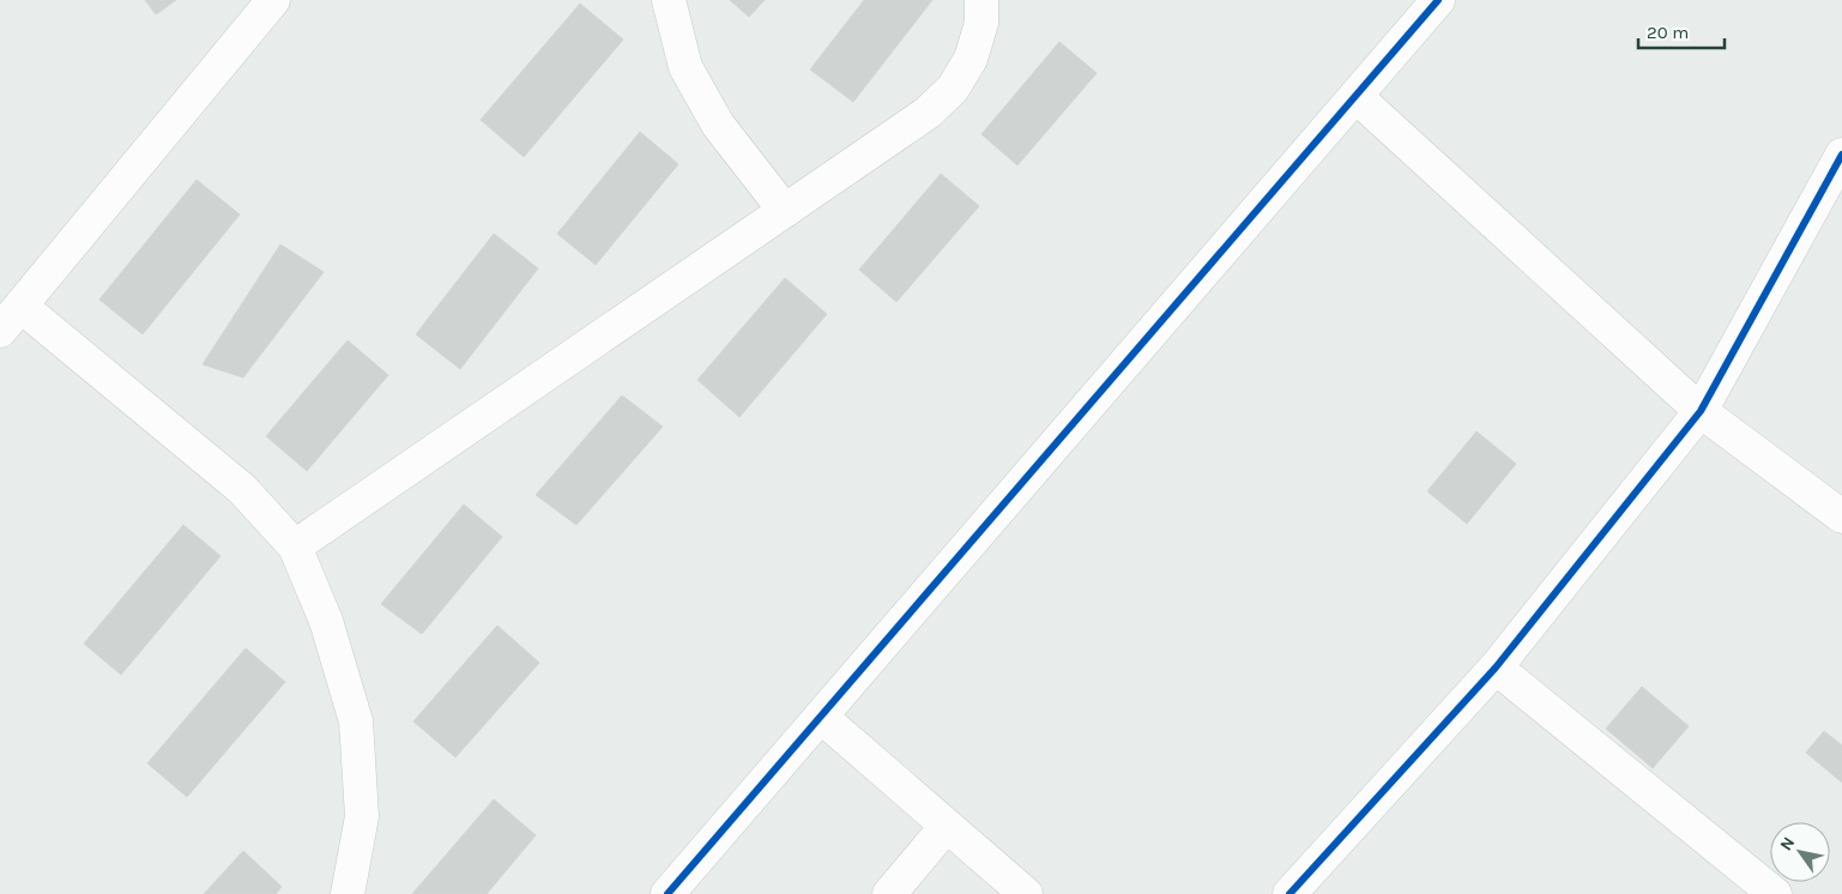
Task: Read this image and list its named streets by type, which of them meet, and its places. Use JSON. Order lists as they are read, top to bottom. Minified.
{"scale_bar":"20 m","north":"top left"}
